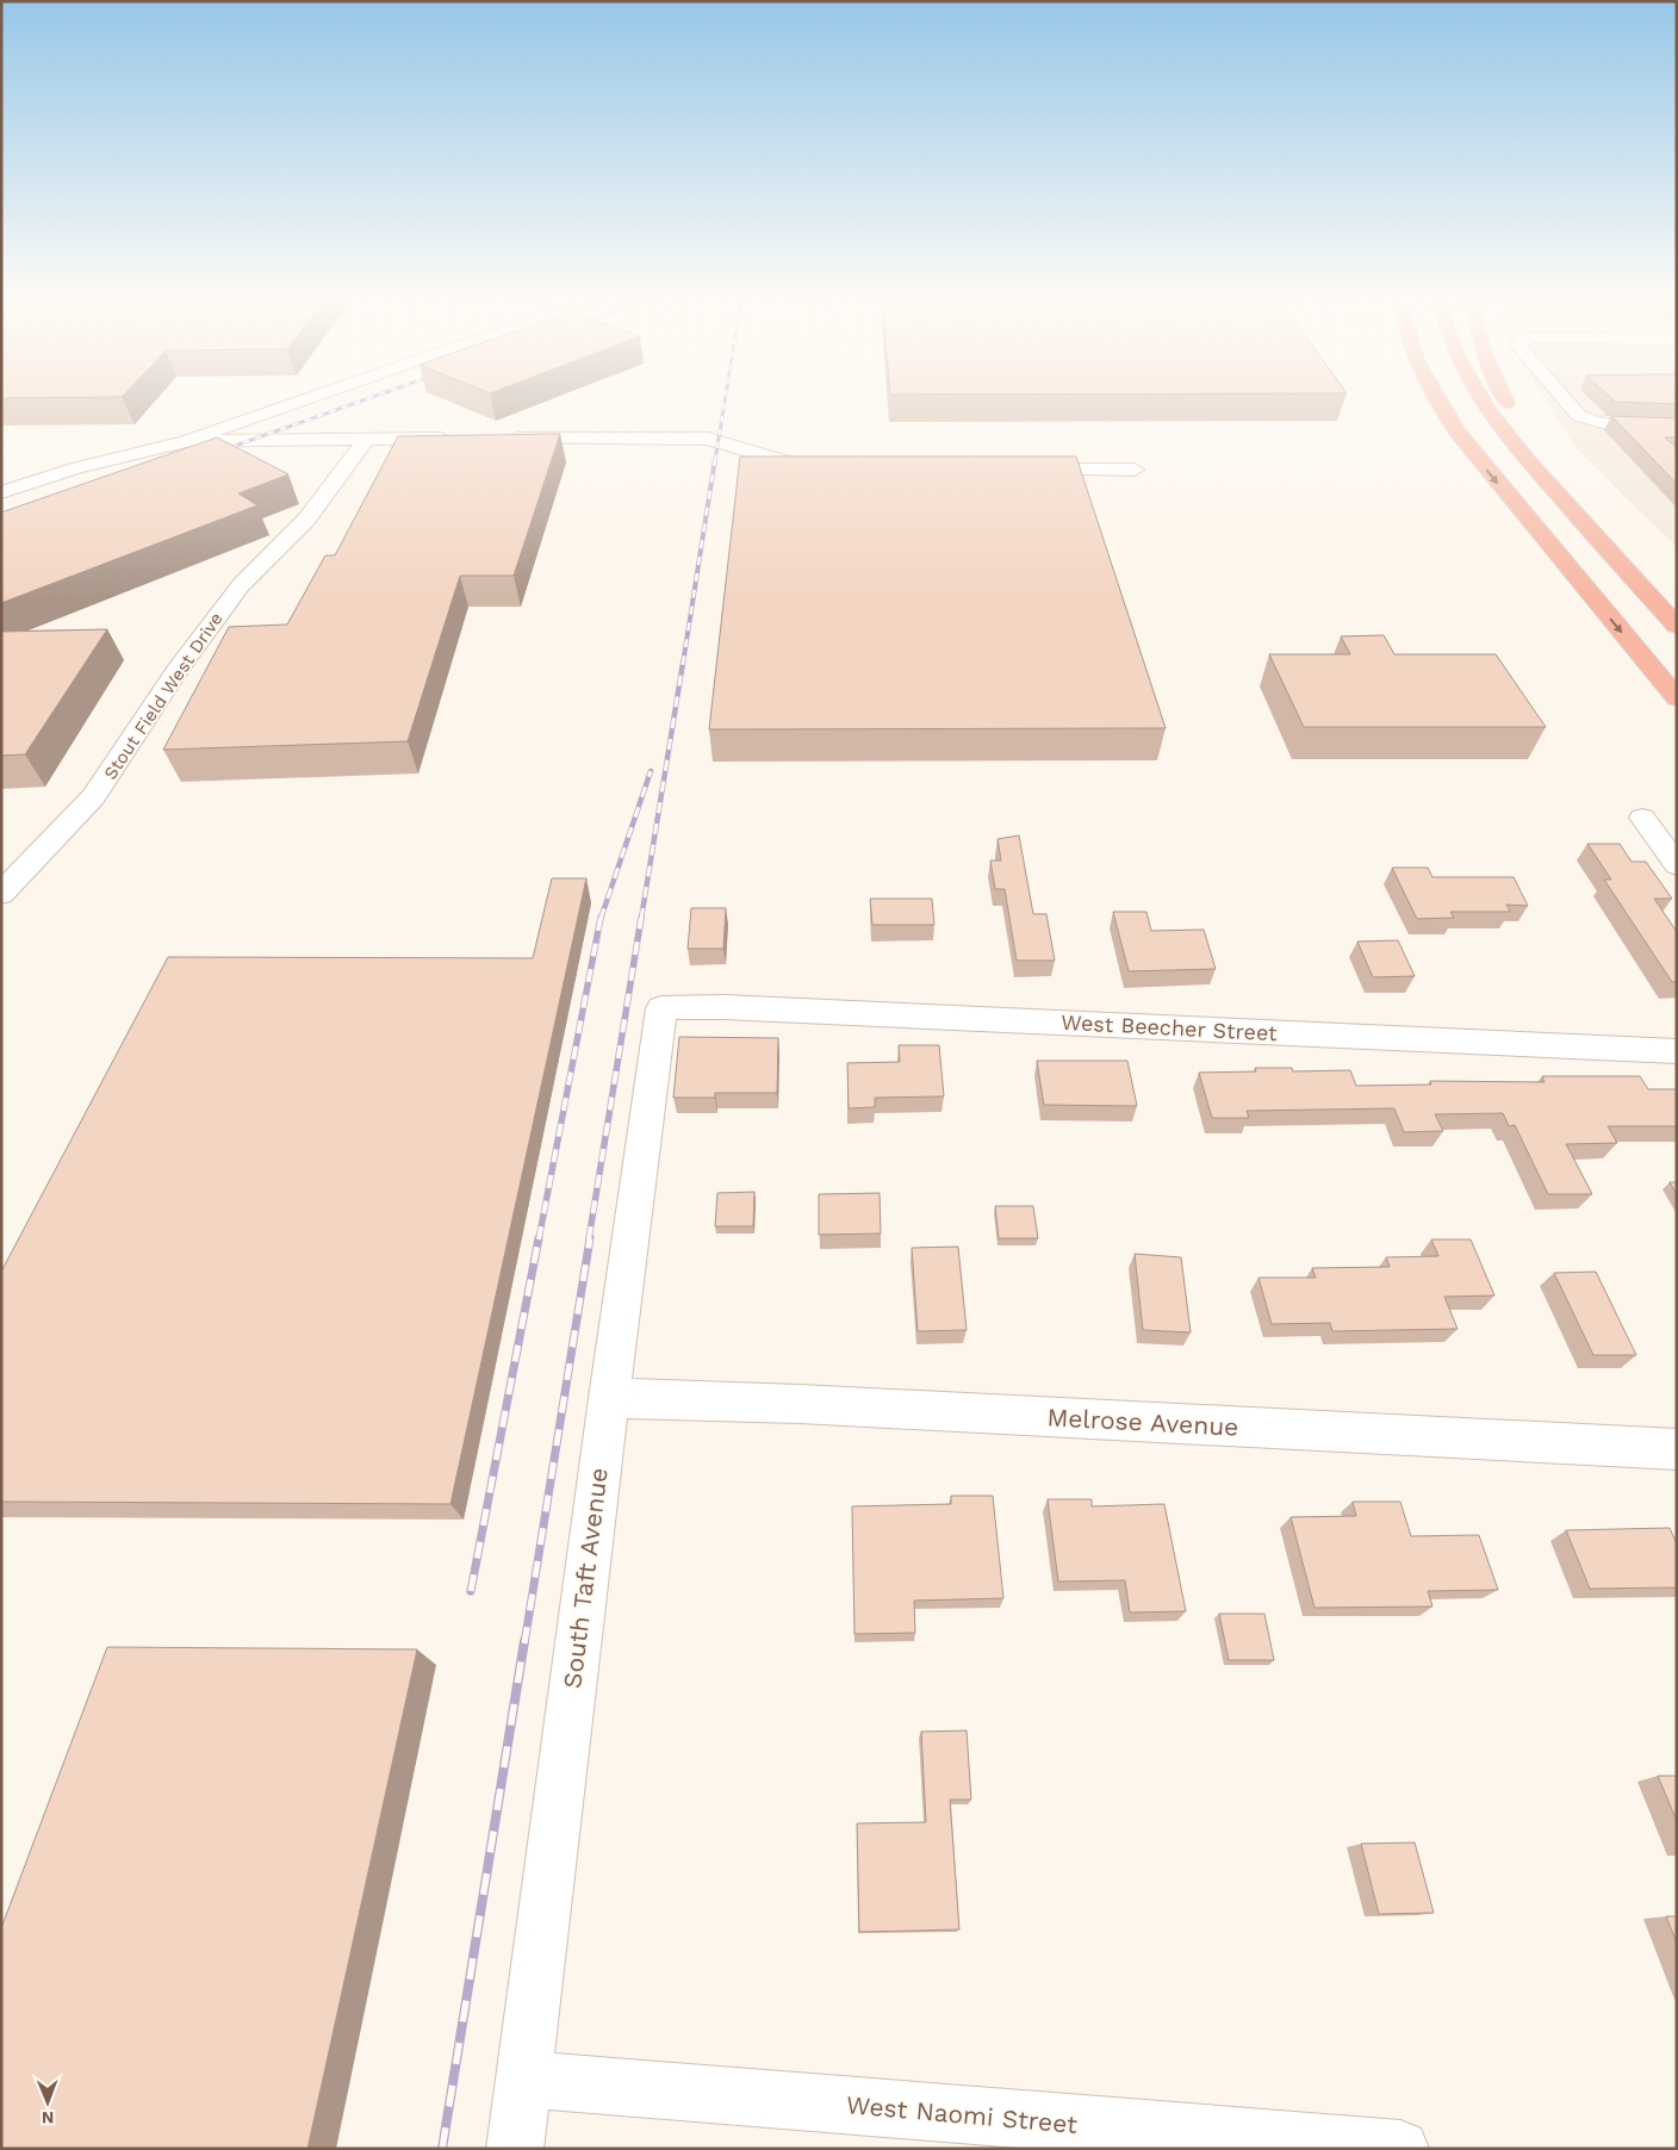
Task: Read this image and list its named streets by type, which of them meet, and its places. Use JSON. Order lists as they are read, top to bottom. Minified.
{"streets":{"street":["Stout Field West Drive","West Beecher Street","Melrose Avenue","South Taft Avenue","West Naomi Street"]},"crossings":[["West Beecher Street","South Taft Avenue"],["Melrose Avenue","South Taft Avenue"],["South Taft Avenue","West Naomi Street"]],"north":"bottom"}
